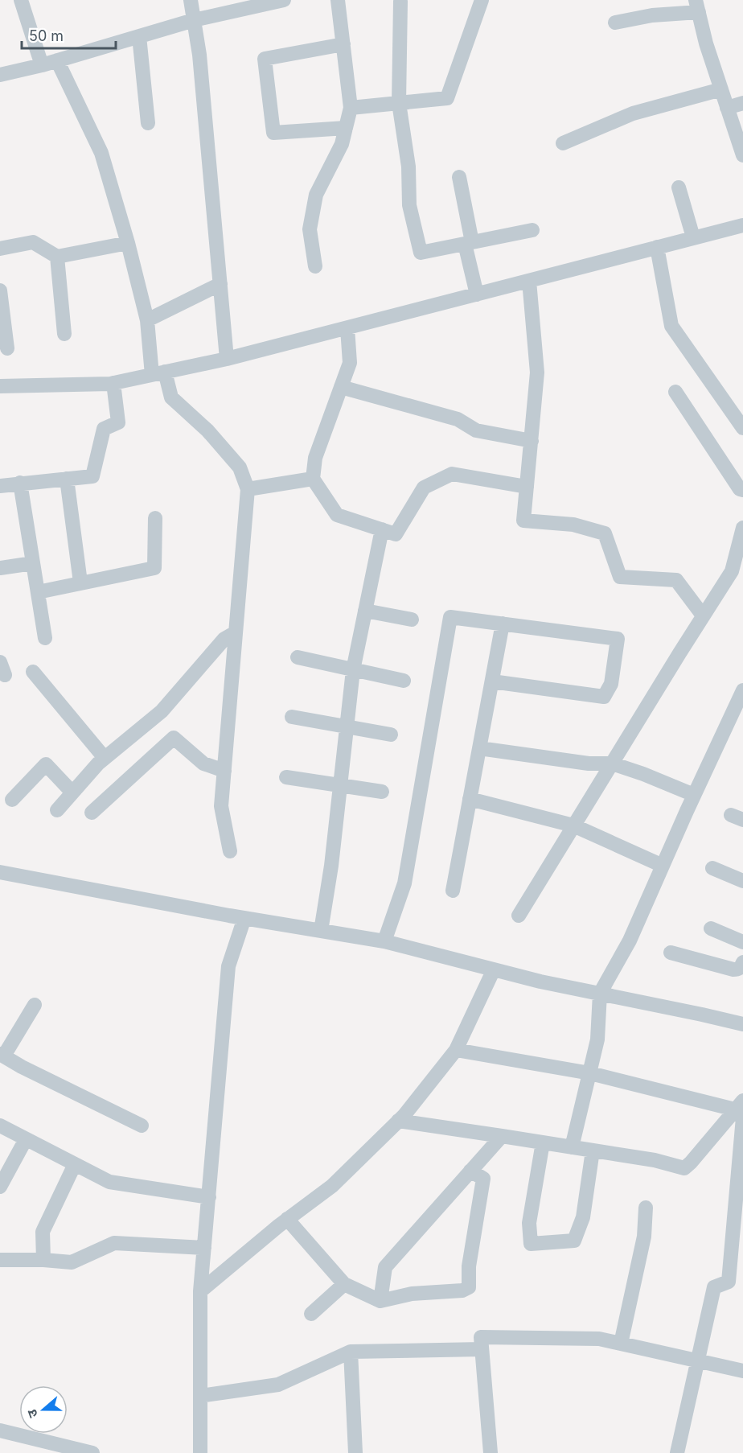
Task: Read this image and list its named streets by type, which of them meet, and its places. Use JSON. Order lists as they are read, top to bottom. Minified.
{"scale_bar":"50 m","north":"left"}
